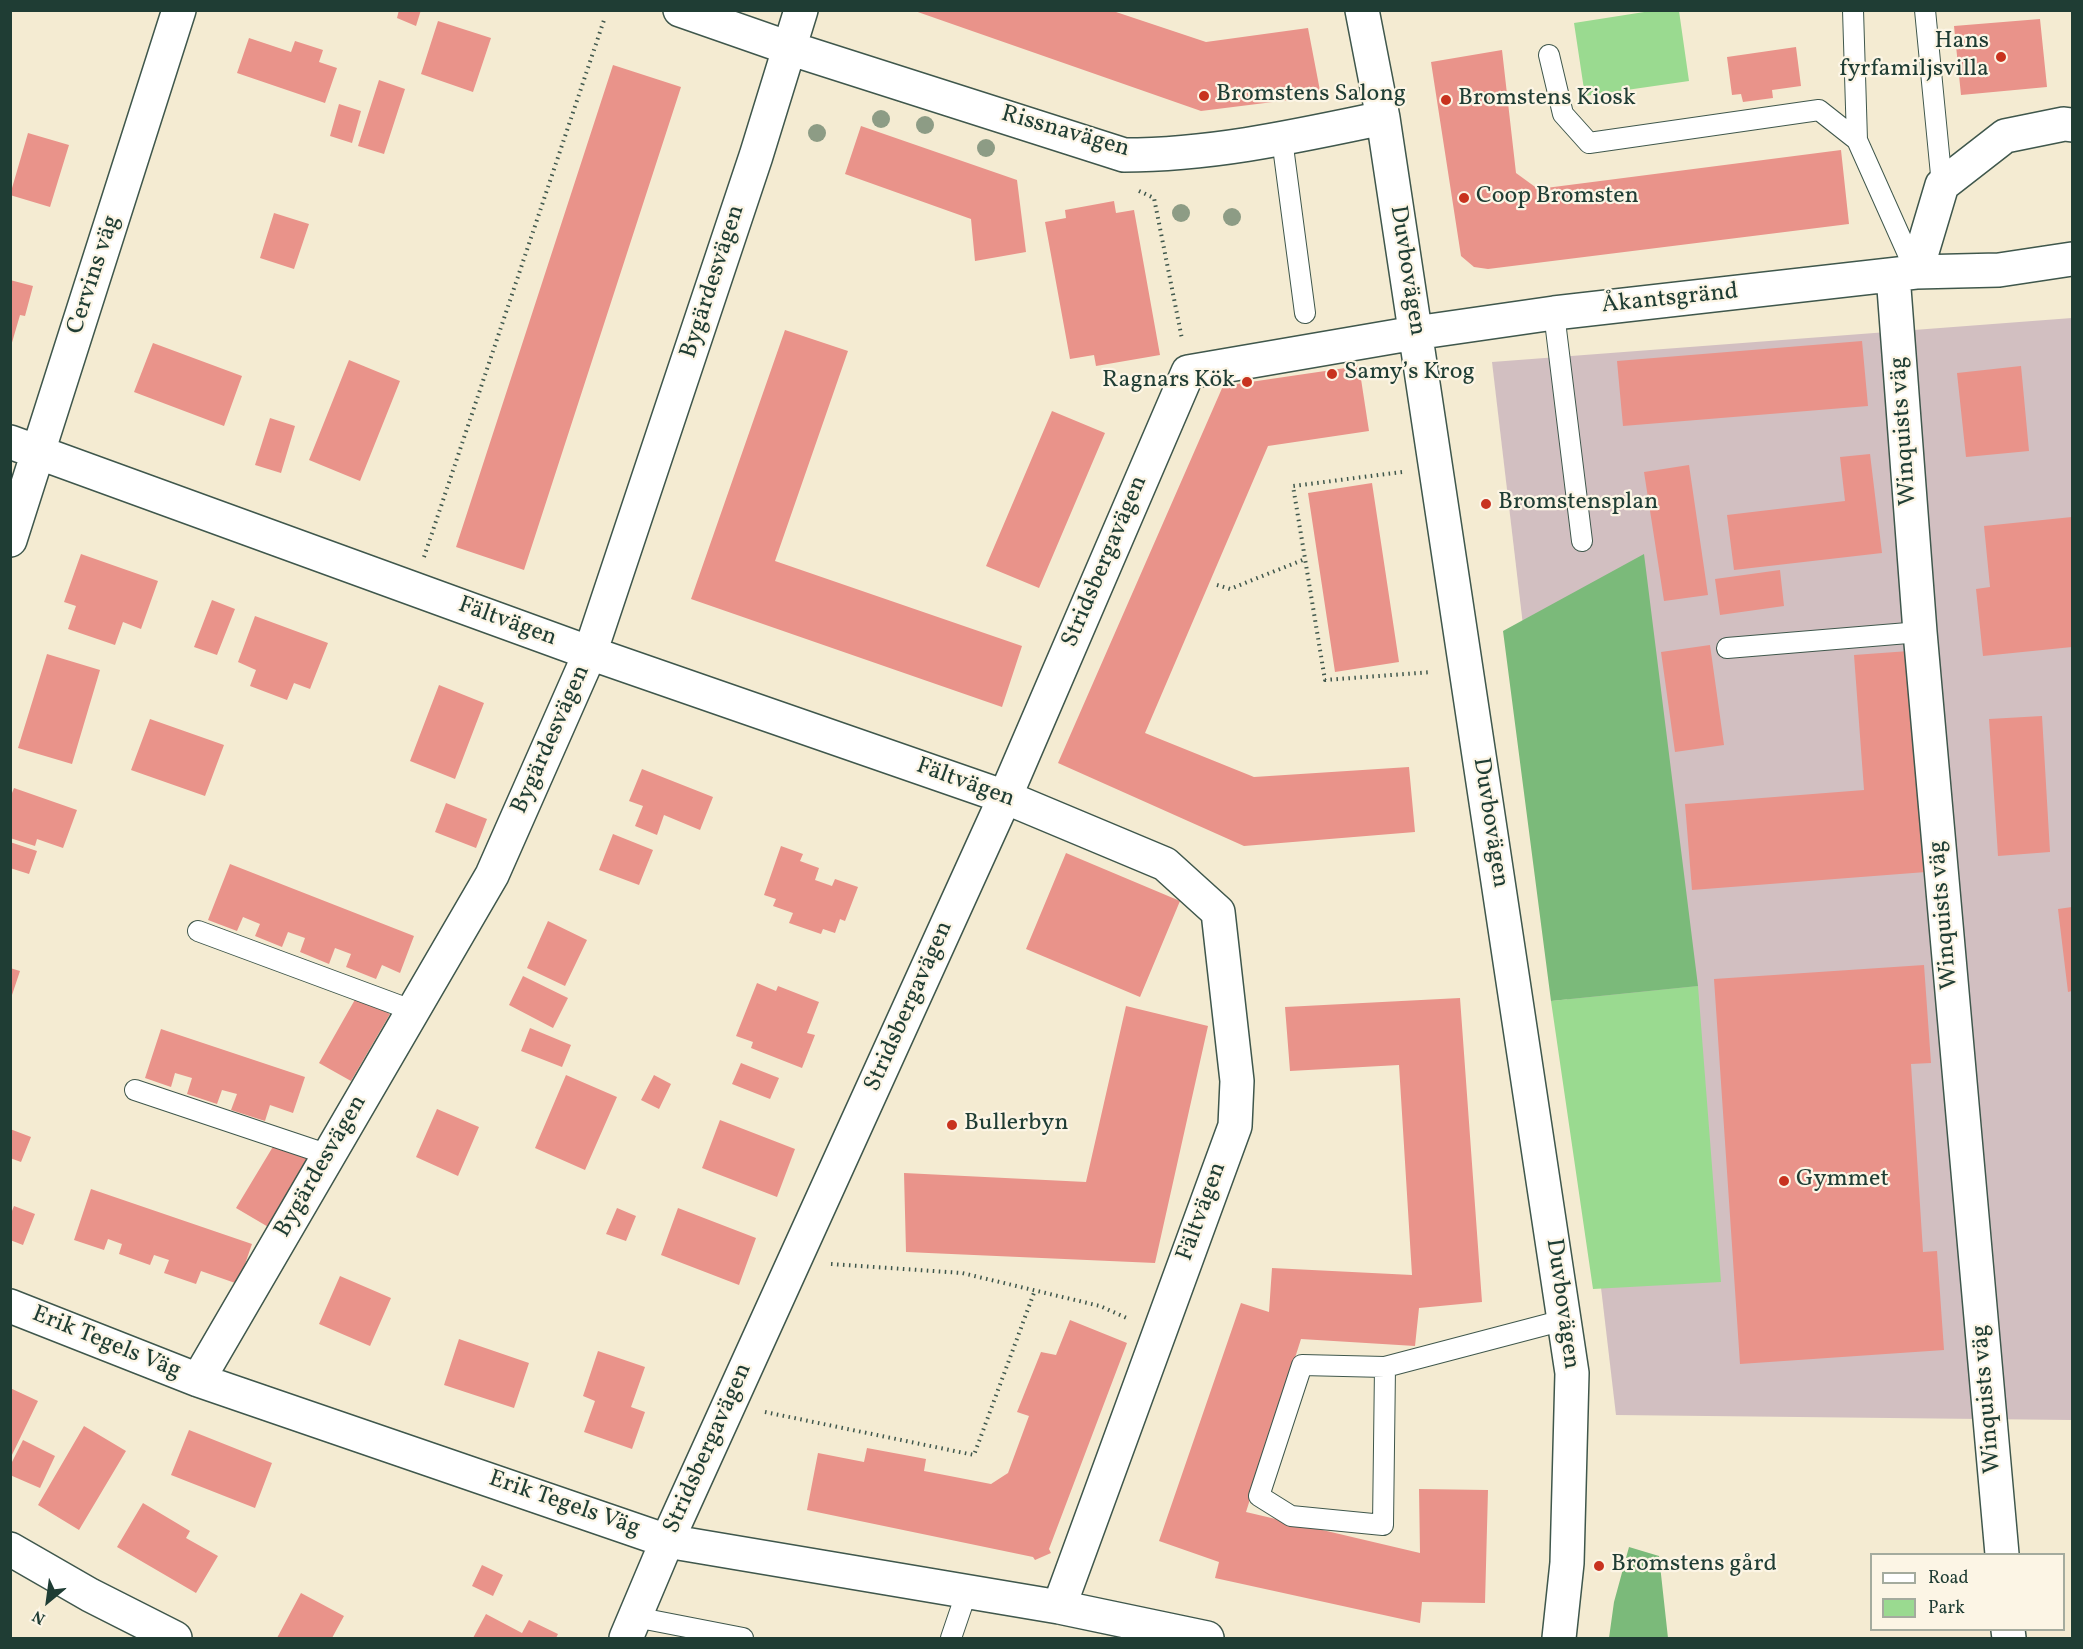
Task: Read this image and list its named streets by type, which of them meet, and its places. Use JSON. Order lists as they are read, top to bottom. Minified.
{"streets":{"street":["Rissnavägen","Duvbovägen","Cervins väg","Bygärdesvägen","Åkantsgränd","Winquists väg","Stridsbergavägen","Fältvägen","Erik Tegels Väg"]},"crossings":[["Rissnavägen","Duvbovägen"],["Rissnavägen","Bygärdesvägen"],["Duvbovägen","Åkantsgränd"],["Cervins väg","Fältvägen"],["Bygärdesvägen","Fältvägen"],["Bygärdesvägen","Erik Tegels Väg"],["Åkantsgränd","Winquists väg"],["Åkantsgränd","Stridsbergavägen"],["Stridsbergavägen","Fältvägen"],["Stridsbergavägen","Erik Tegels Väg"],["Fältvägen","Erik Tegels Väg"]],"places":["Hans fyrfamiljsvilla","Bromstens Salong","Bromstens Kiosk","Coop Bromsten","Samy’s Krog","Ragnars Kök","Bromstensplan","Bullerbyn","Gymmet","Bromstens gård"],"legend":["Road","Park"],"north":"bottom left"}
